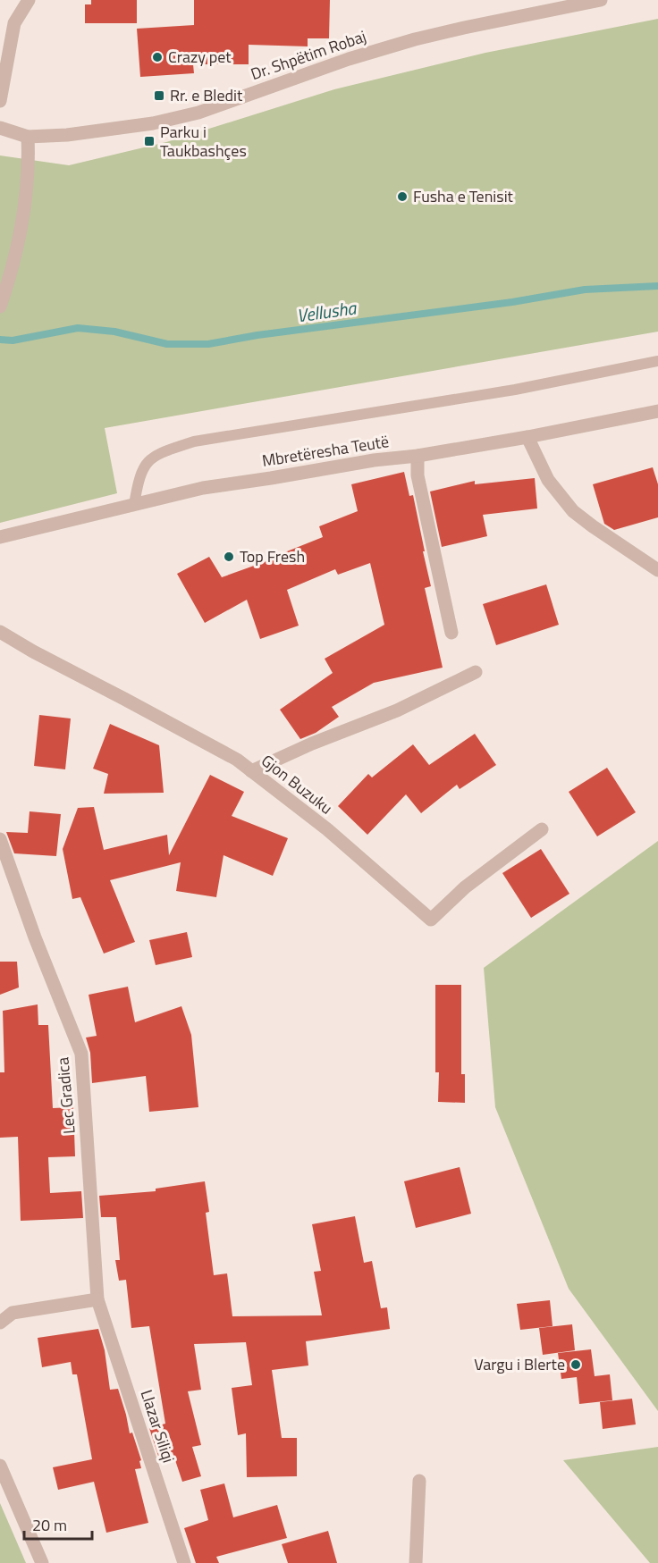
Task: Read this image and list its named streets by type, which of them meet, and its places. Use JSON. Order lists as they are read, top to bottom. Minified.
{"streets":{"street":["Dr. Shpëtim Robaj","Mbretëresha Teutë","Gjon Buzuku","Lec Gradica","Llazar Siliqi"]},"crossings":[["Lec Gradica","Llazar Siliqi"]],"water":["Vellusha"],"places":{"other":["Crazy pet","Fusha e Tenisit","Top Fresh","Vargu i Blerte"],"transit":["Rr. e Bledit","Parku i Taukbashçes"]},"scale_bar":"20 m"}
